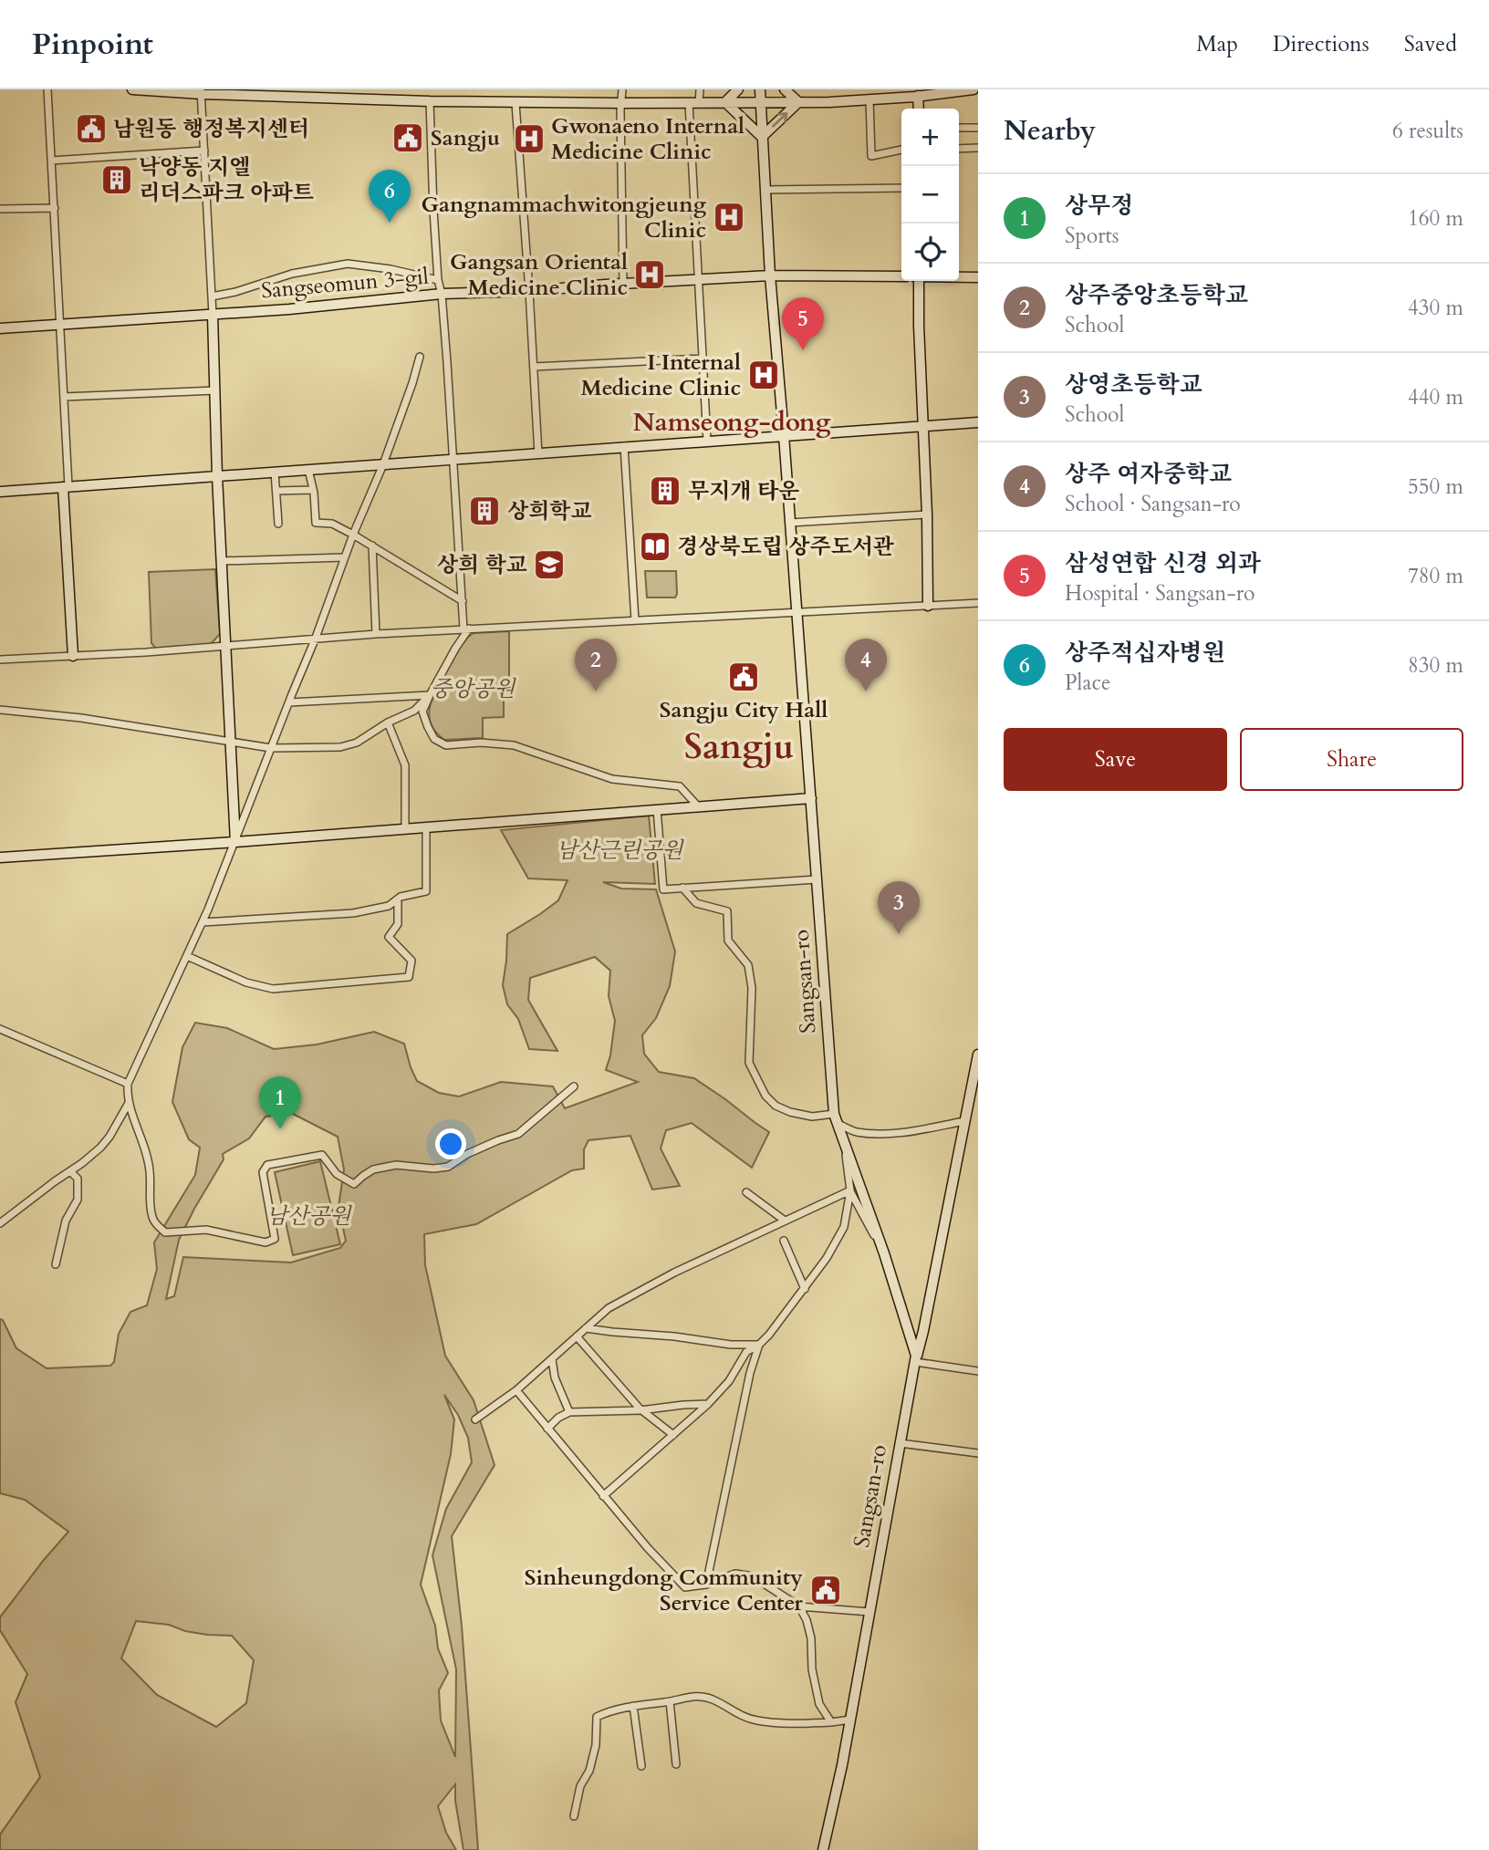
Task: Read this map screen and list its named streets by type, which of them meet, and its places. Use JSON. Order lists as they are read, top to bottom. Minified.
{"streets":{"street":["Sangseomun 3-gil","Sangsan-ro"]},"crossings":[["Sangseomun 3-gil","Sangsan-ro"]],"districts":["Namseong-dong","Sangju"],"parks":["중앙공원","남산근린공원","남산공원"],"places":{"public building":["남원동 행정복지센터","Sangju","Sangju City Hall","Sinheungdong Community Service Center"],"hospital":["Gwonaeno Internal Medicine Clinic","Gangnammachwitongjeung Clinic","Gangsan Oriental Medicine Clinic","I Internal Medicine Clinic"],"building":["낙양동 지엘 리더스파크 아파트","무지개 타운","상희학교"],"library":["경상북도립 상주도서관"],"school or university":["상희 학교"]},"page":{"header":"Pinpoint","nav":["Map","Directions","Saved"],"heading":["Nearby","6 results"],"map_buttons":["+","−"],"pins":["6","5","2","4","3","1"],"list":[{"mark":"1","name":"상무정","note":"Sports","value":"160 m"},{"mark":"2","name":"상주중앙초등학교","note":"School","value":"430 m"},{"mark":"3","name":"상영초등학교","note":"School","value":"440 m"},{"mark":"4","name":"상주 여자중학교","note":"School · Sangsan-ro","value":"550 m"},{"mark":"5","name":"삼성연합 신경 외과","note":"Hospital · Sangsan-ro","value":"780 m"},{"mark":"6","name":"상주적십자병원","note":"Place","value":"830 m"}],"buttons":["Save","Share"]}}
